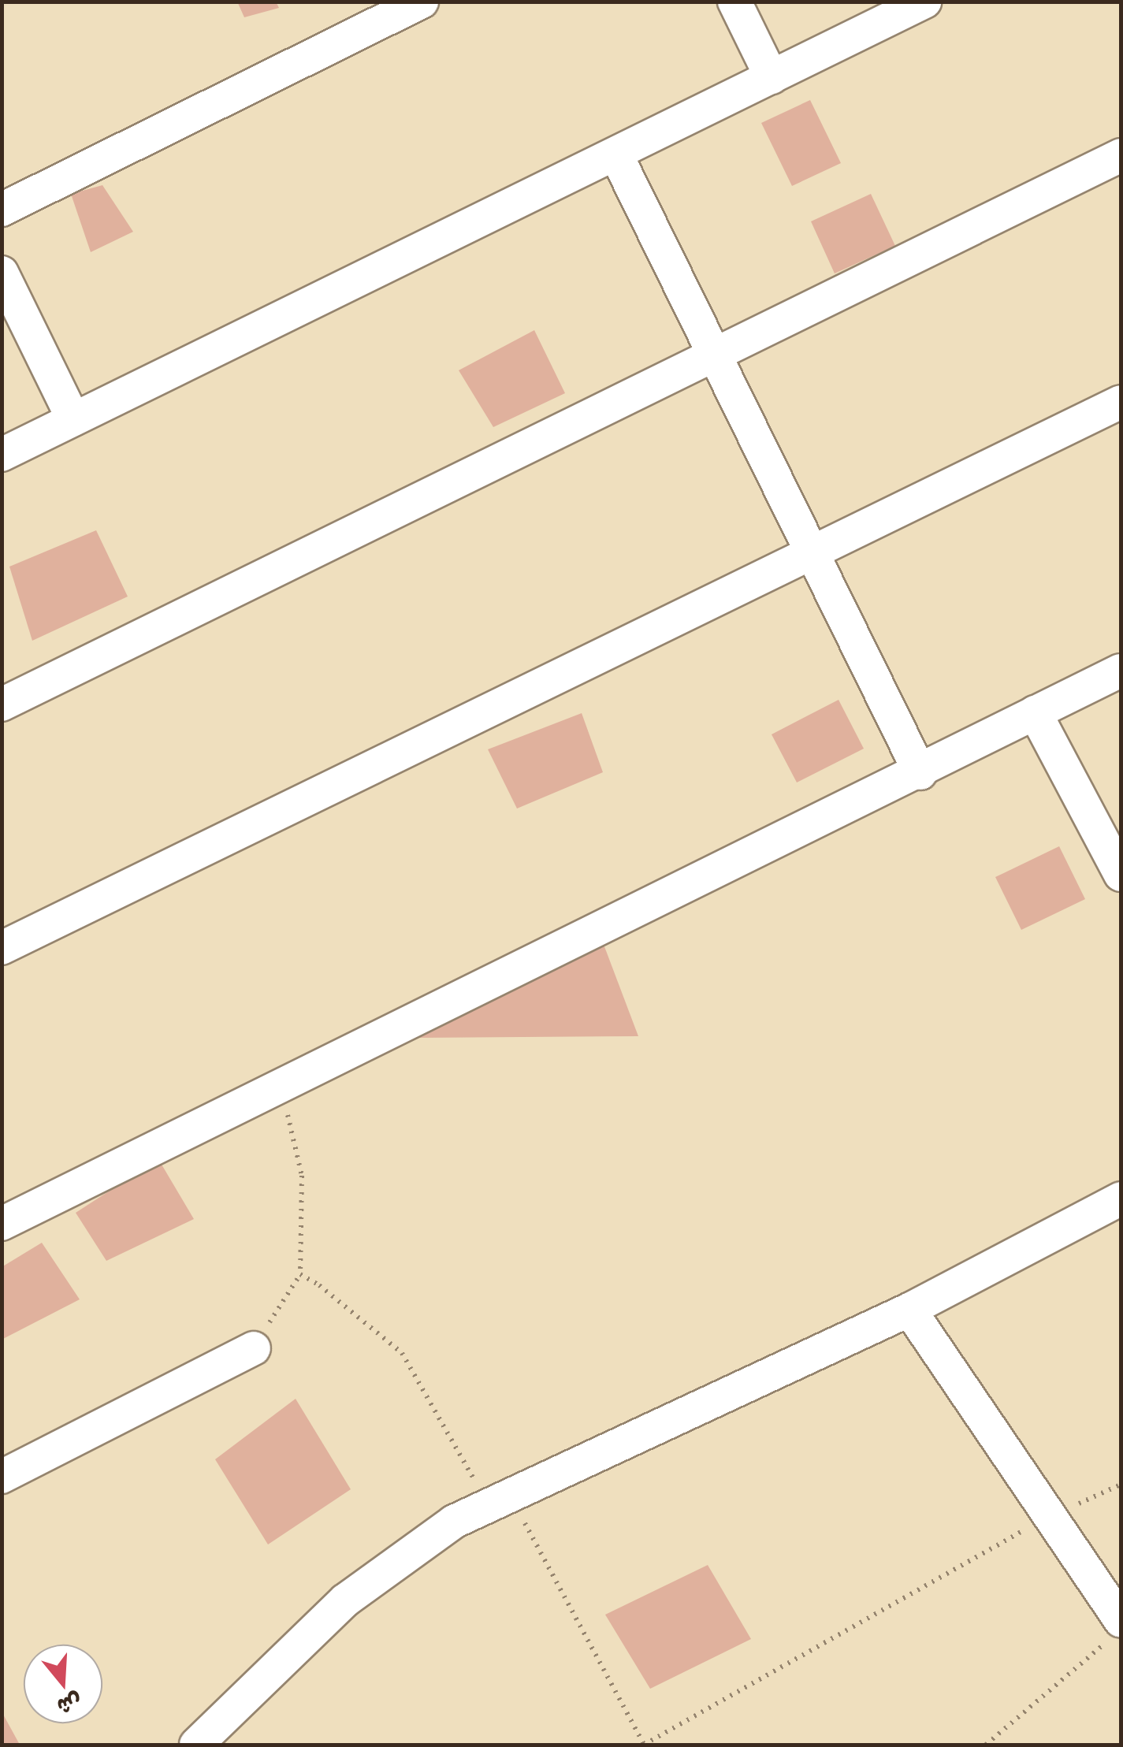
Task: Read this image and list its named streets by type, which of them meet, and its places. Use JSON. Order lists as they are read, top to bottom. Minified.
{"north":"bottom"}
